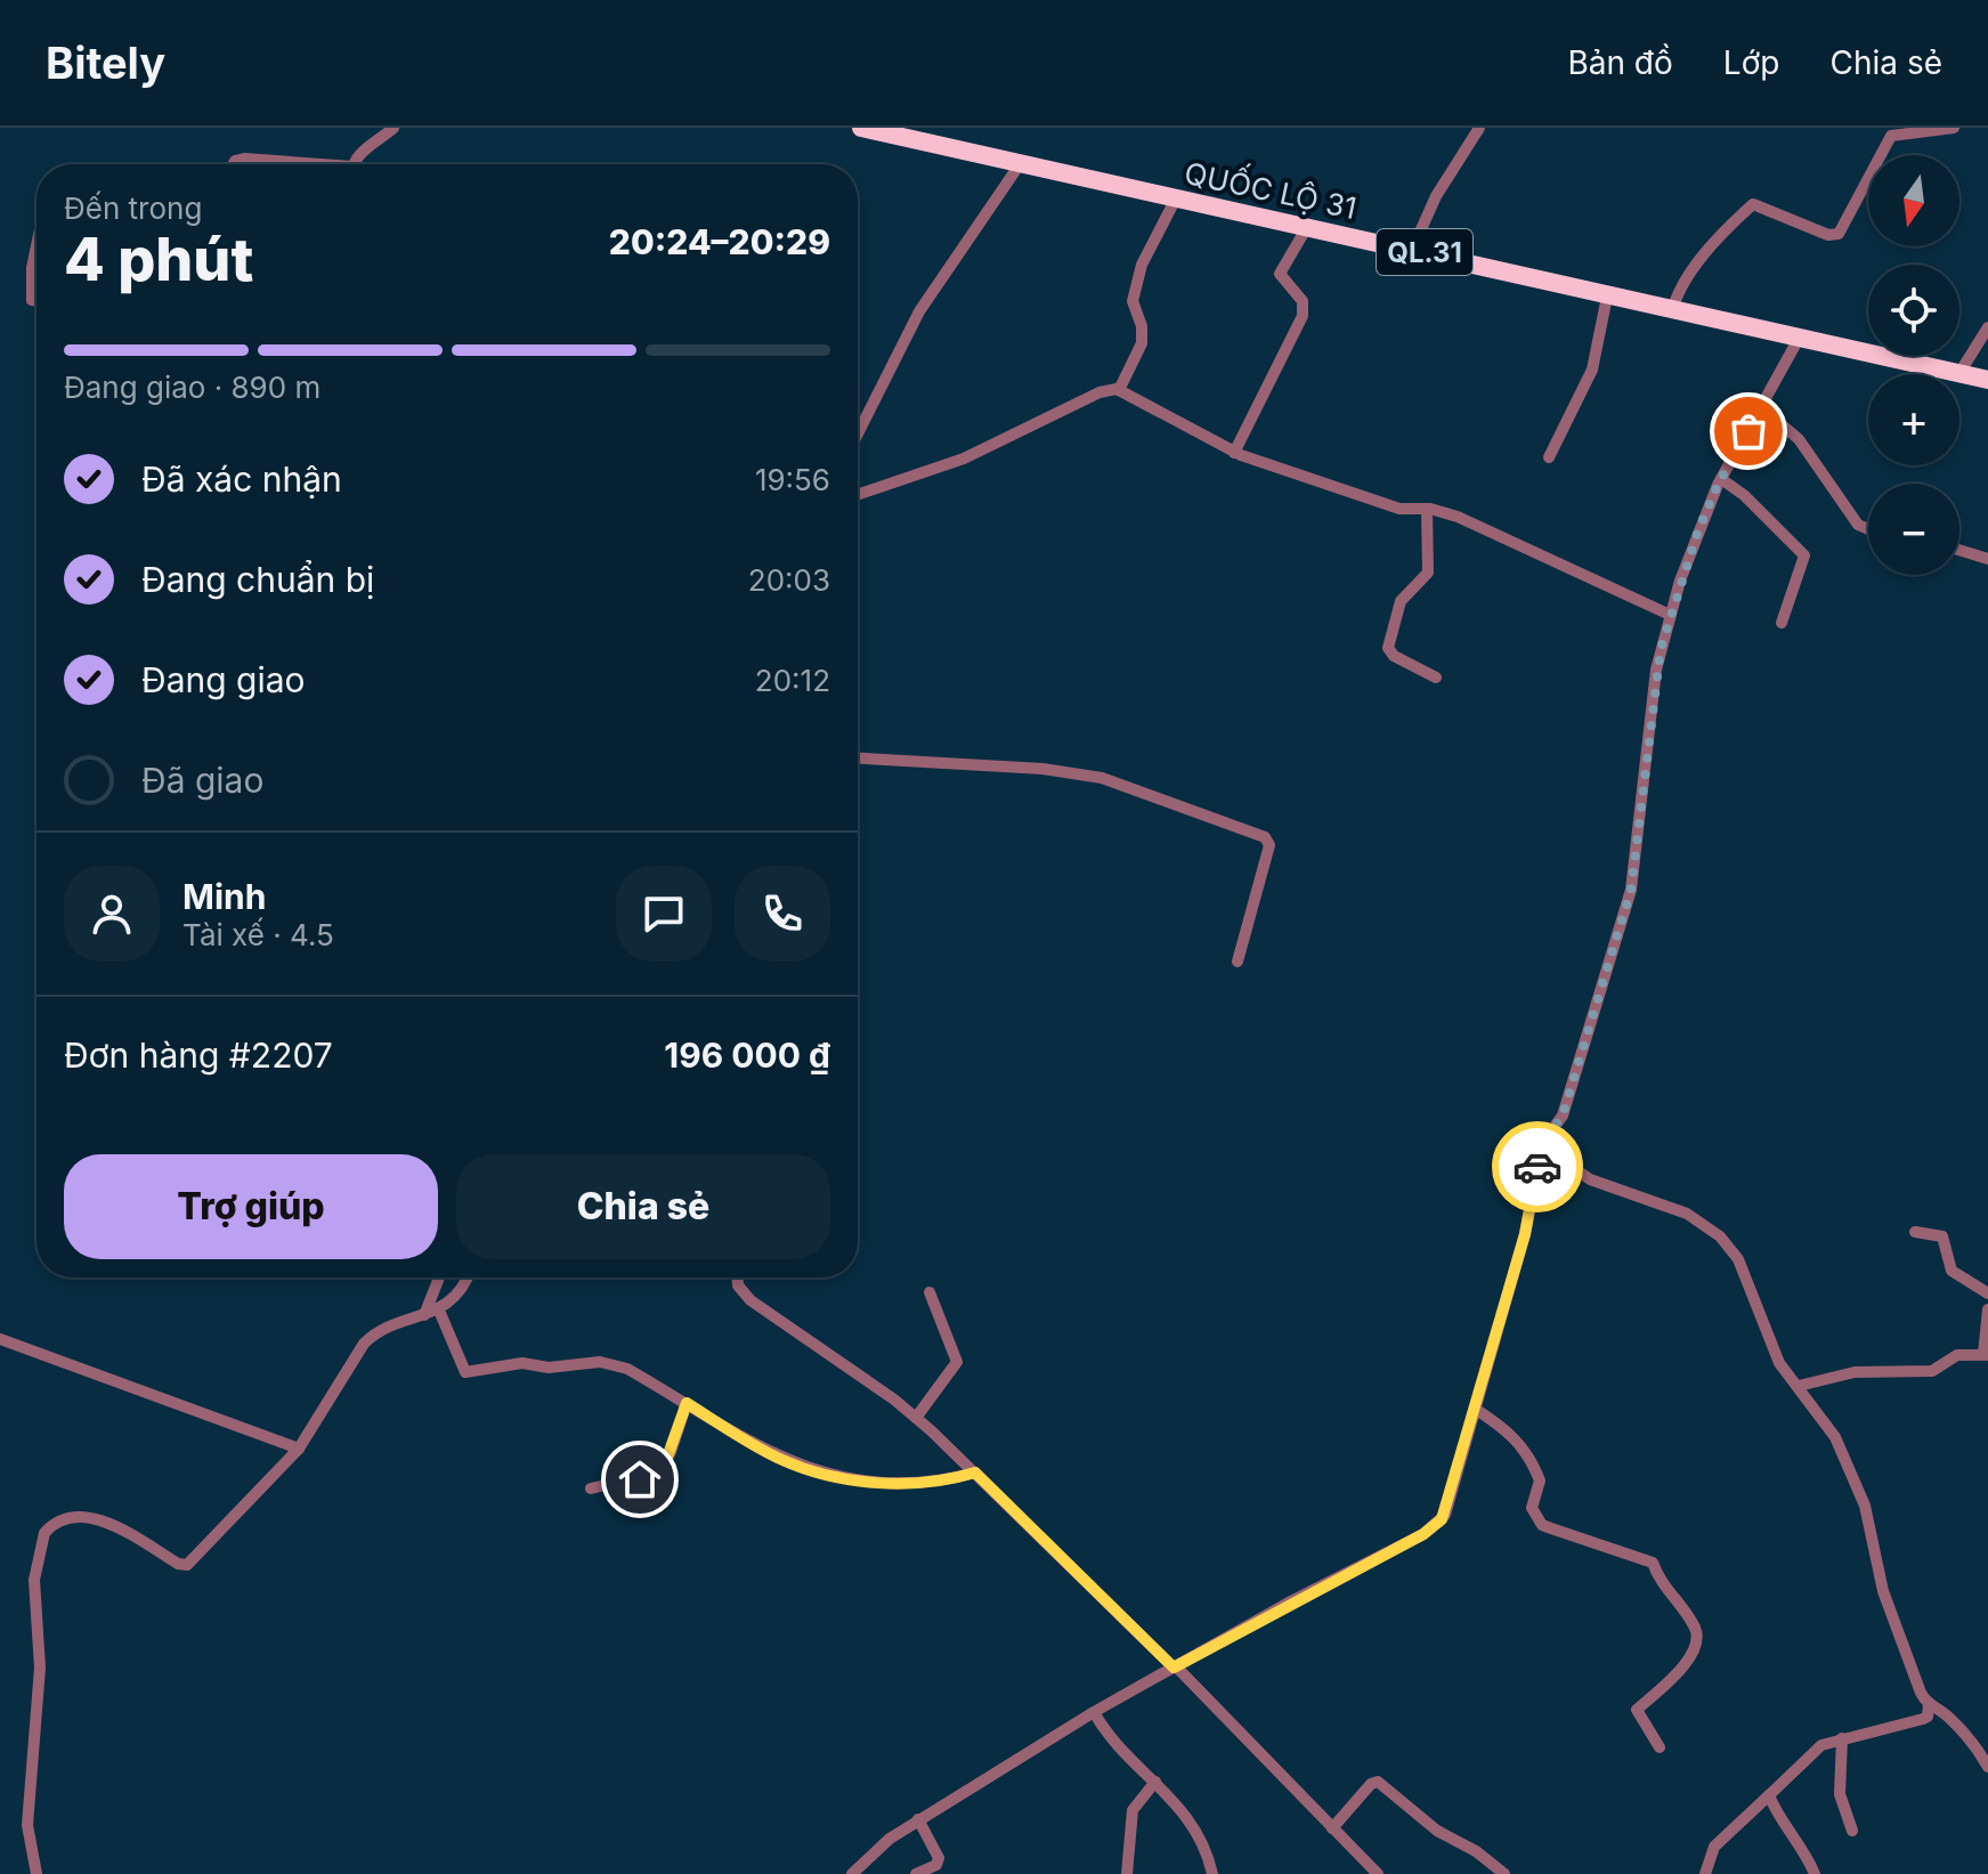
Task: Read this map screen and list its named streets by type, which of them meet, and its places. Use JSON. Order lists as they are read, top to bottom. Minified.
{"streets":{"highway":["QUỐC LỘ 31","QL.31"]},"north":"bottom","page":{"header":"Bitely","nav":["Bản đồ","Lớp","Chia sẻ"],"map_buttons":["+","−"],"heading":["4 phút","Đến trong","20:24–20:29"],"panel":["Minh","Tài xế · 4.5","Đơn hàng #2207","196 000 ₫"],"bar":"Đang giao · 890 m","list":[["Đã xác nhận","19:56"],["Đang chuẩn bị","20:03"],["Đang giao","20:12"],"Đã giao"],"buttons":["Trợ giúp","Chia sẻ"]}}
